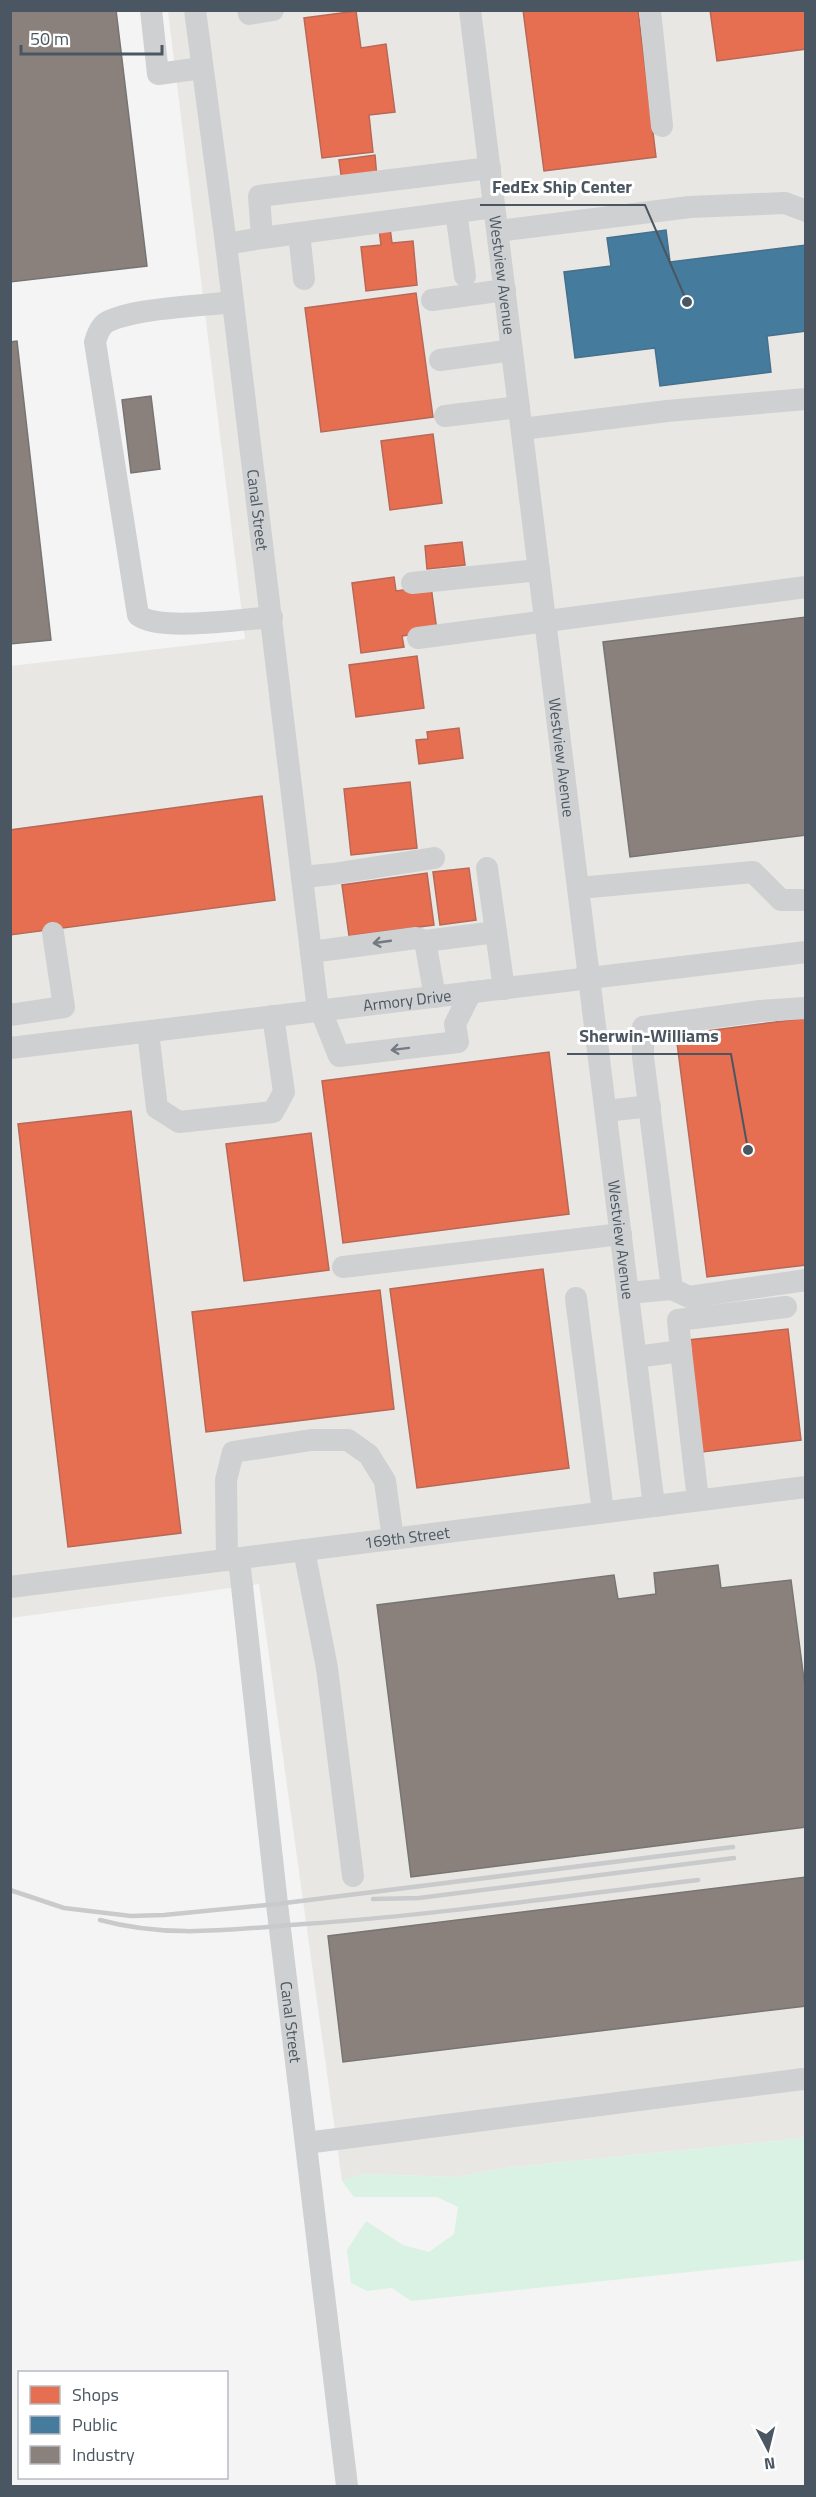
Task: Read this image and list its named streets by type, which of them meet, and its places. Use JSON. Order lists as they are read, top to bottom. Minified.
{"streets":{"street":["Westview Avenue","Canal Street","Armory Drive","169th Street"]},"crossings":[["Westview Avenue","Armory Drive"],["Westview Avenue","169th Street"],["Canal Street","Armory Drive"],["Canal Street","169th Street"]],"places":["FedEx Ship Center","Sherwin-Williams"],"legend":["Shops","Public","Industry"],"scale_bar":"50 m","north":"bottom"}
